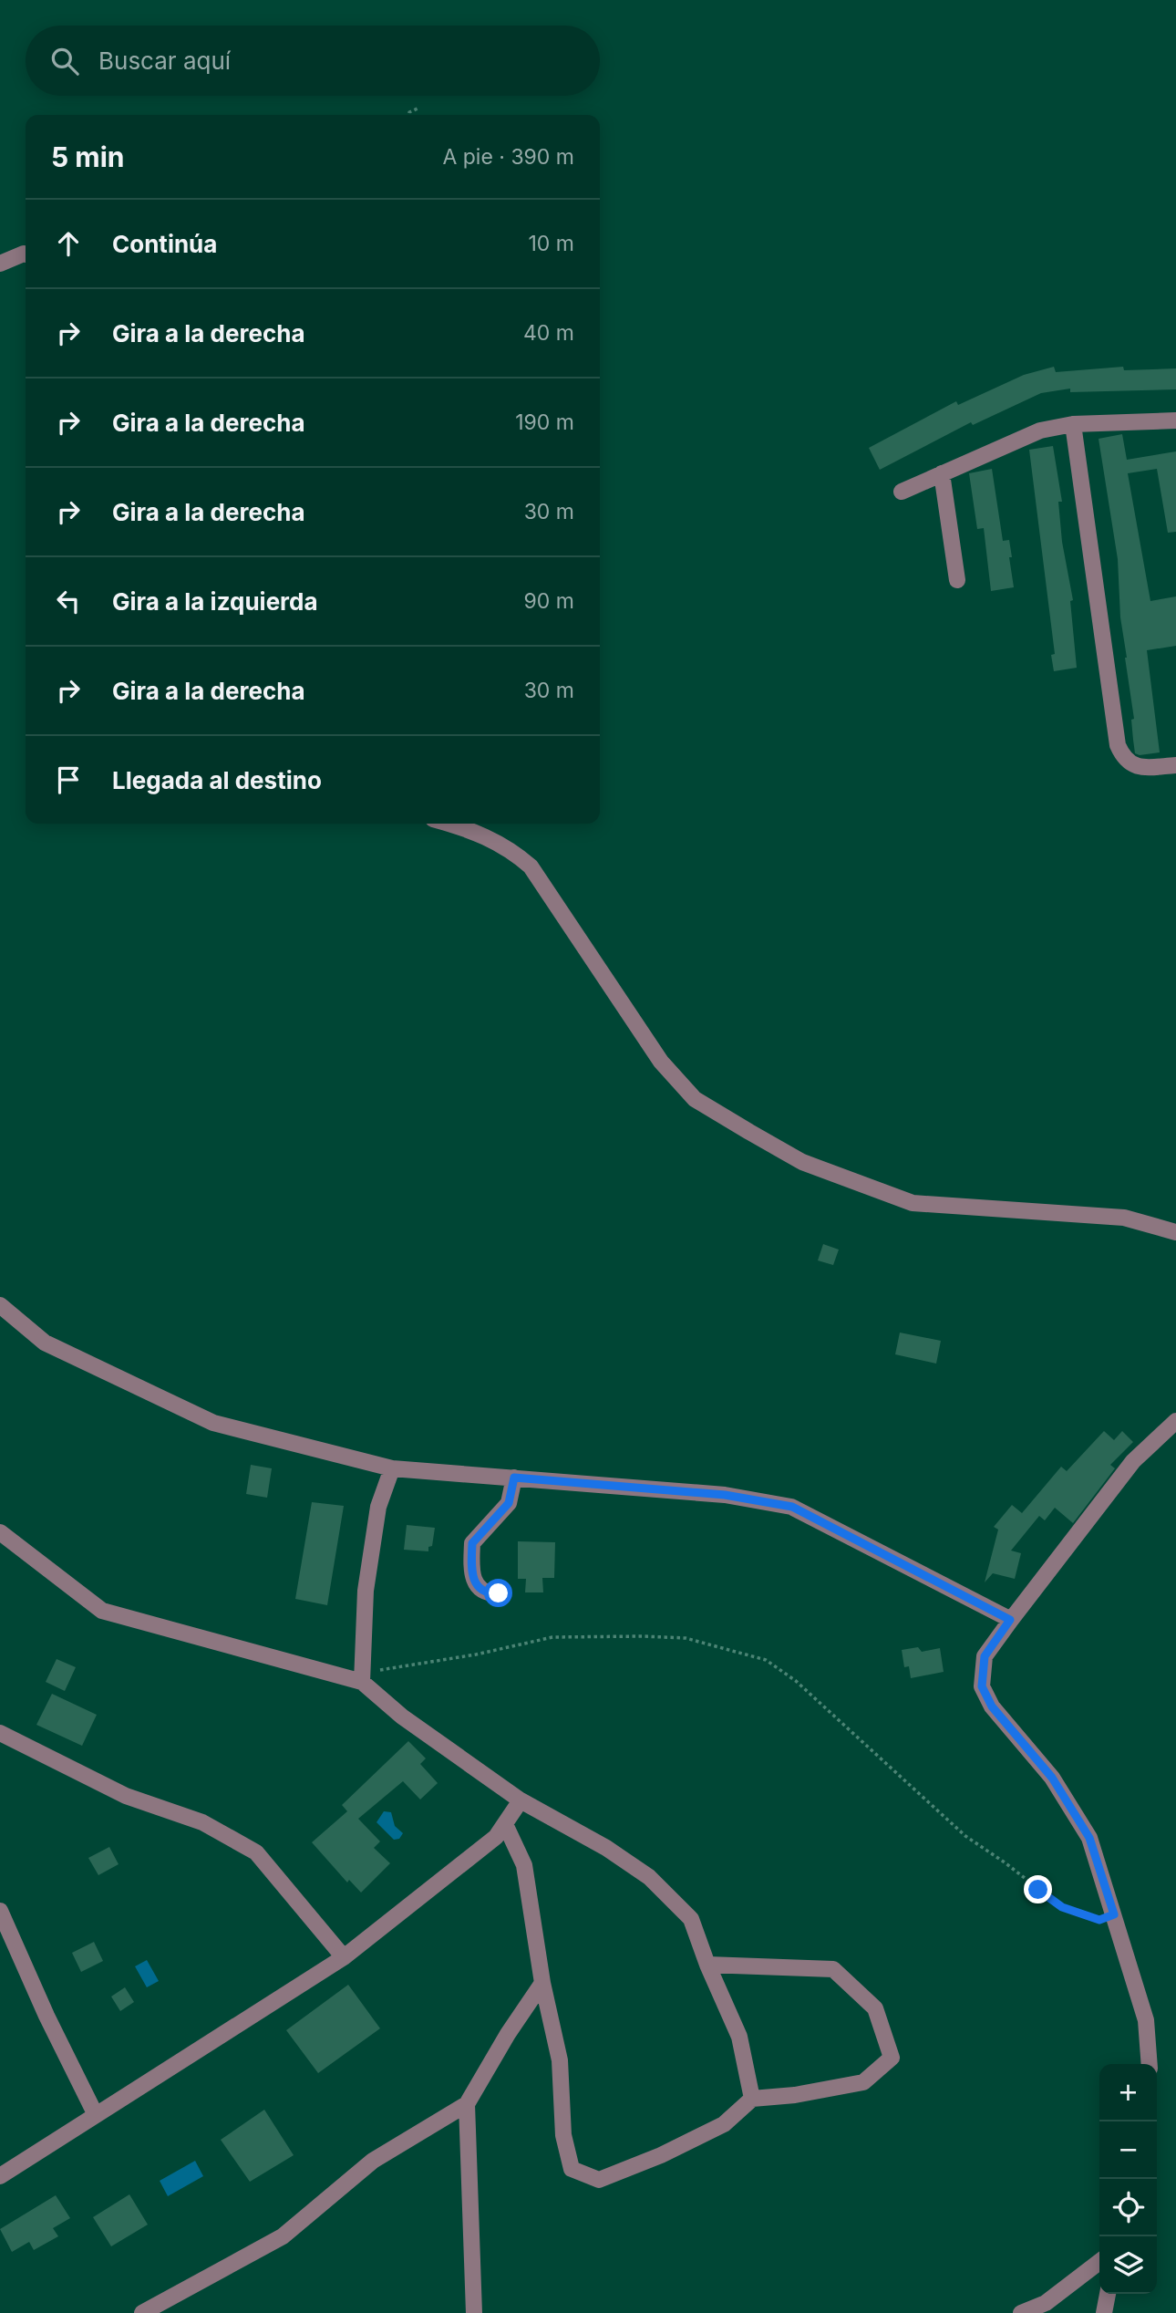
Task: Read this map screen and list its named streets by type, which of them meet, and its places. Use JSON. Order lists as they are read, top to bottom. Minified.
{"page":{"search":"Buscar aquí","heading":["5 min","A pie · 390 m"],"list":[["Continúa","10 m"],["Gira a la derecha","40 m"],["Gira a la derecha","190 m"],["Gira a la derecha","30 m"],["Gira a la izquierda","90 m"],["Gira a la derecha","30 m"],"Llegada al destino"],"map_buttons":["+","−"]}}
